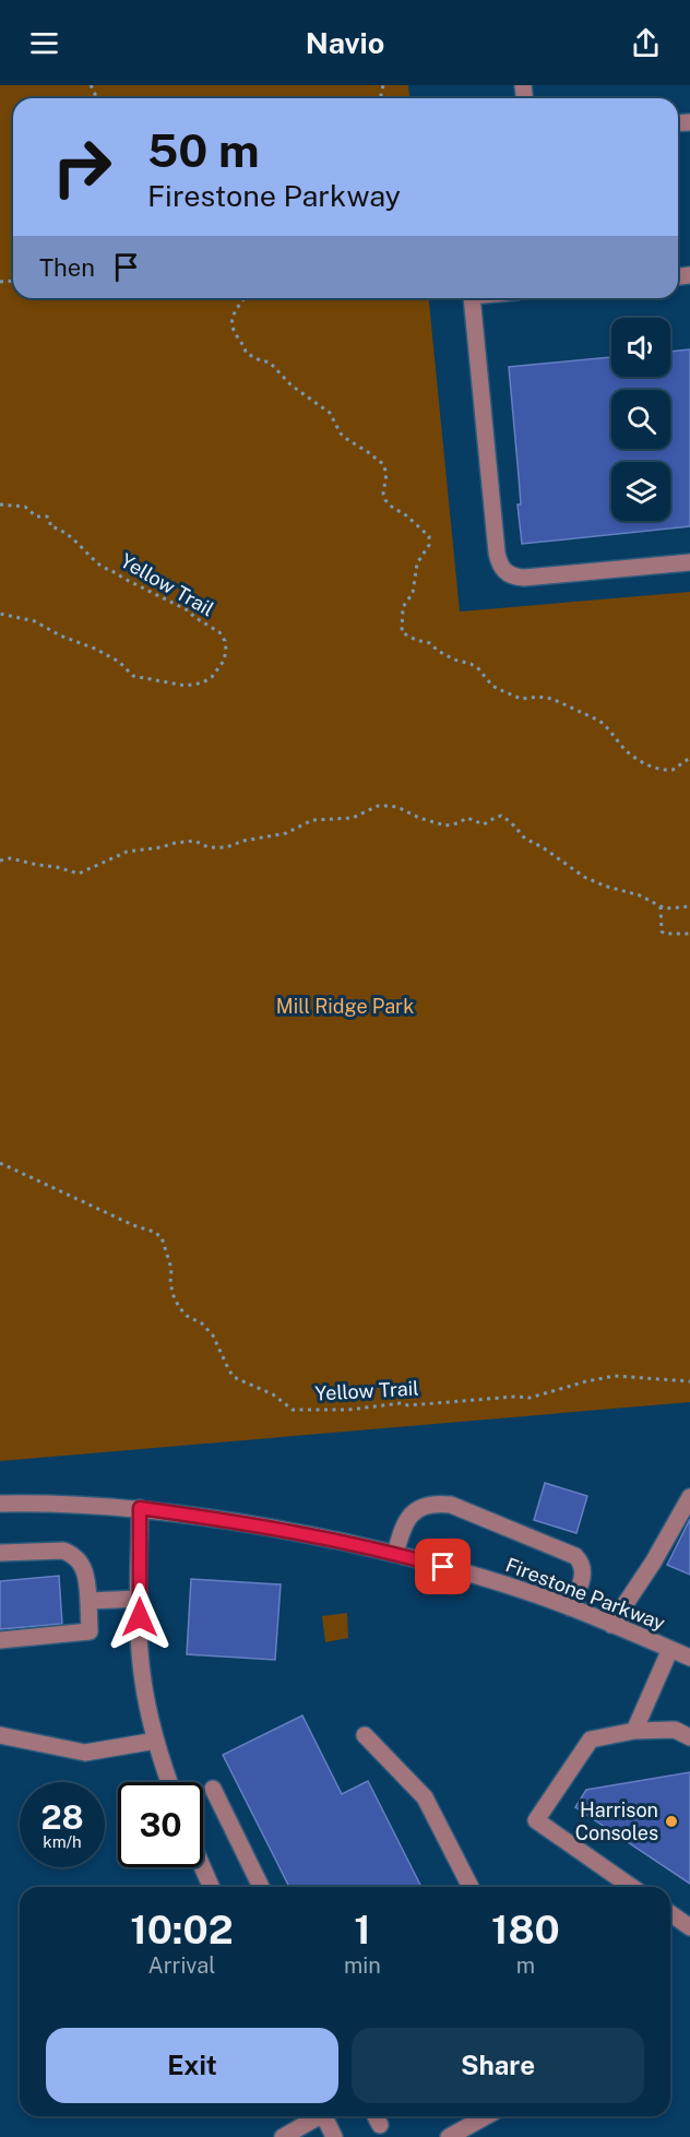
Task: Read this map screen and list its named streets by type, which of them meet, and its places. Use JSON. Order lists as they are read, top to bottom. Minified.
{"streets":{"street":["Firestone Parkway"],"path":["Yellow Trail"]},"parks":["Mill Ridge Park"],"places":["Harrison Consoles"],"page":{"header":"Navio","turn":["50 m","Firestone Parkway"],"then":"Then","speed":"28 km/h","limit":"30","eta":["10:02","Arrival","1","min","180","m"],"buttons":["Exit","Share"]}}
